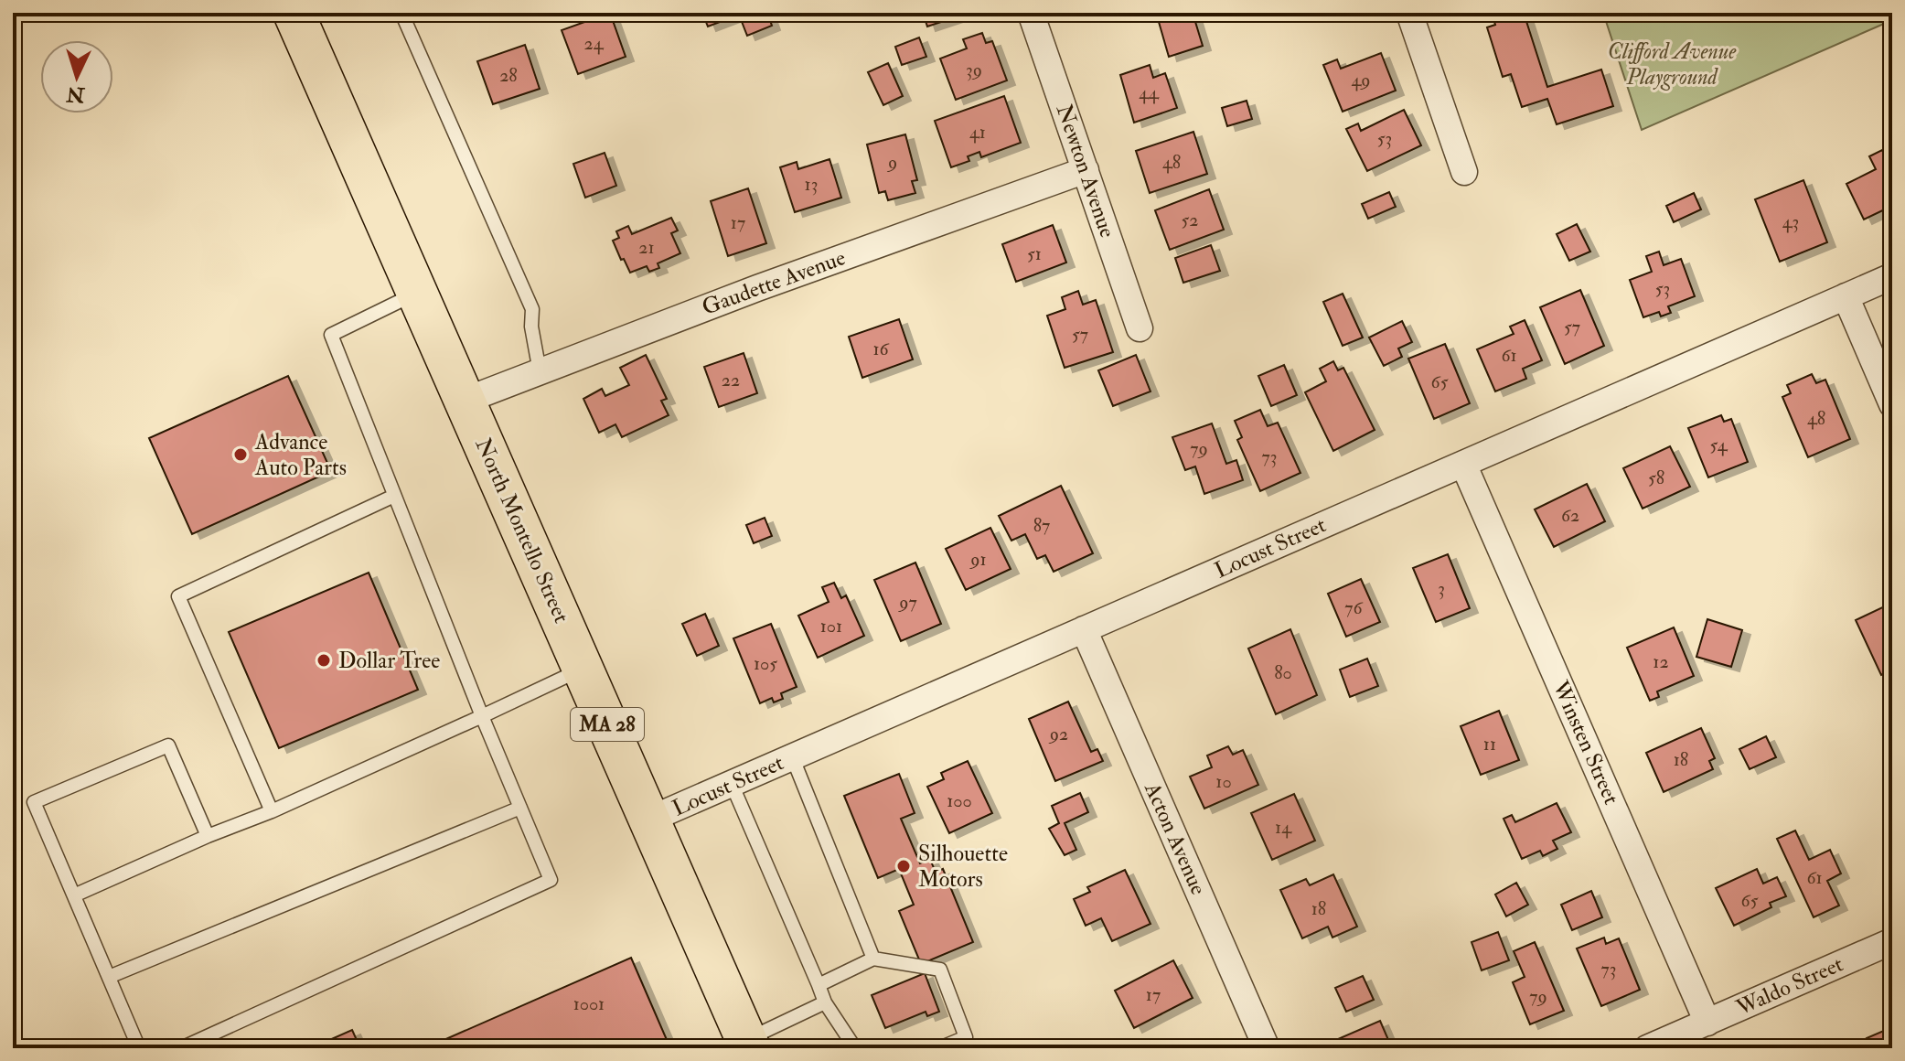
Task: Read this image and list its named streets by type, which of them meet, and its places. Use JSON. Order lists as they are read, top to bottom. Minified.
{"streets":{"main road":["North Montello Street","MA 28"],"street":["Newton Avenue","Gaudette Avenue","Locust Street","Winsten Street","Acton Avenue","Waldo Street"]},"crossings":[["Newton Avenue","Gaudette Avenue"],["Gaudette Avenue","North Montello Street"],["North Montello Street","Locust Street"],["Locust Street","Winsten Street"],["Locust Street","Acton Avenue"],["Winsten Street","Waldo Street"]],"parks":["Clifford Avenue Playground"],"places":["Advance Auto Parts","Dollar Tree","Silhouette Motors"],"house_numbers":["24","39","28","49","44","41","53","9","48","13","52","43","17","21","51","53","57","57","16","61","22","65","48","54","79","73","58","62","87","91","3","97","76","101","12","105","80","92","11","18","10","100","14","61","65","18","73","17","79","1001"],"north":"bottom"}
